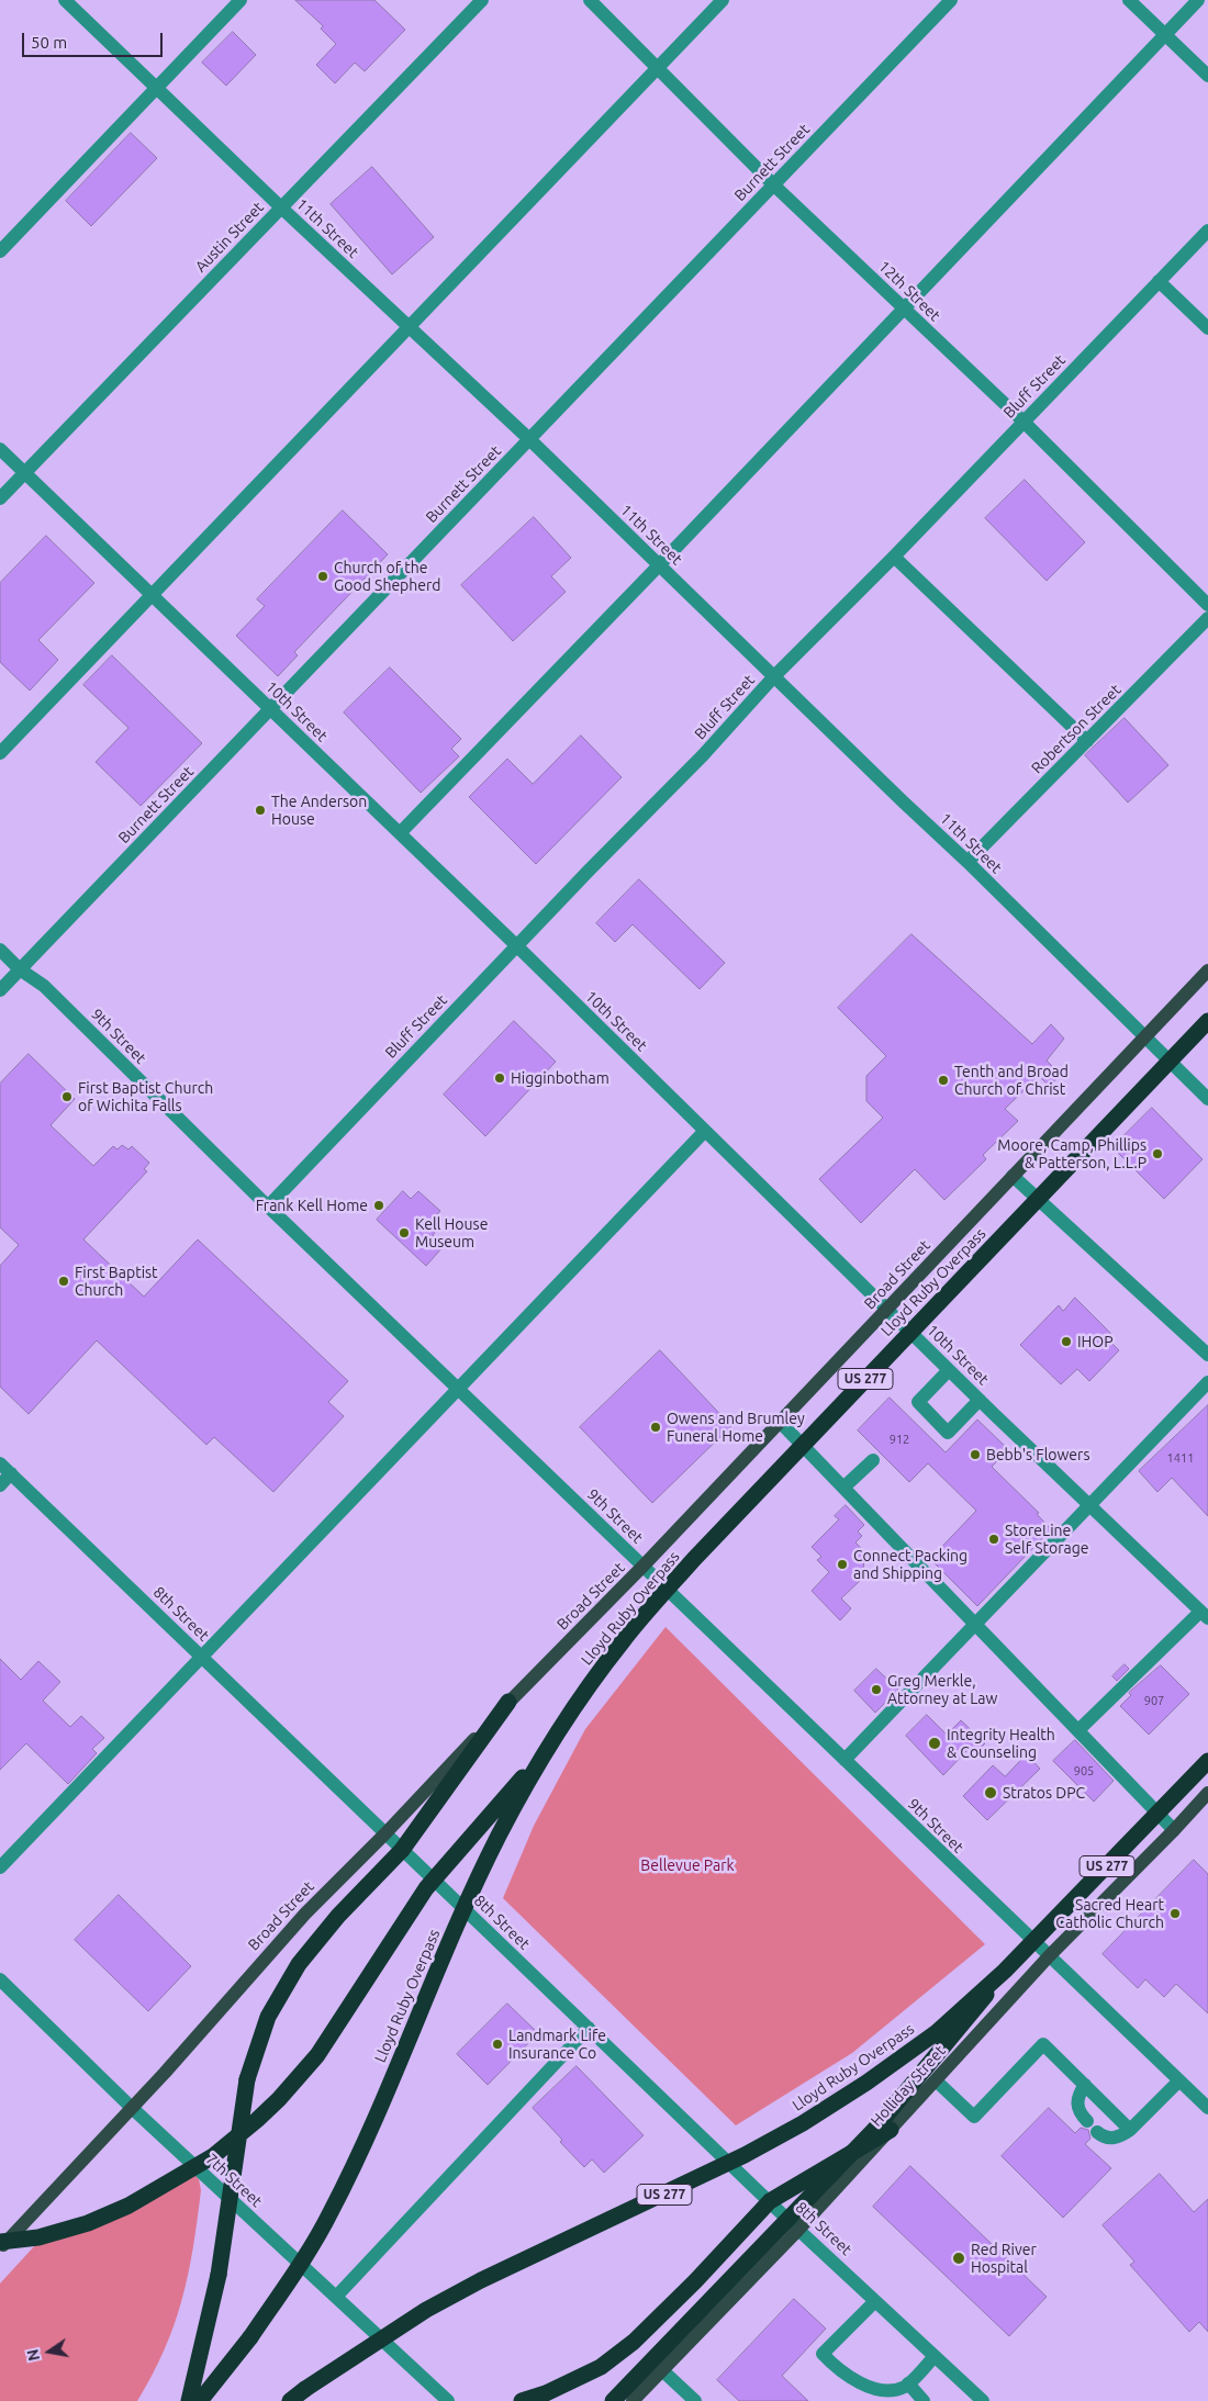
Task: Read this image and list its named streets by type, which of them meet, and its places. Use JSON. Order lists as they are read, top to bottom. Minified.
{"streets":{"highway":["Lloyd Ruby Overpass","US 277"],"main road":["Broad Street","Holliday Street"],"street":["Burnett Street","11th Street","Austin Street","12th Street","Bluff Street","10th Street","Robertson Street","9th Street","8th Street","7th Street"]},"crossings":[["Burnett Street","11th Street"],["Burnett Street","12th Street"],["Burnett Street","10th Street"],["Burnett Street","9th Street"],["11th Street","Austin Street"],["11th Street","Bluff Street"],["11th Street","Robertson Street"],["11th Street","Broad Street"],["Austin Street","10th Street"],["12th Street","Bluff Street"],["Bluff Street","10th Street"],["Bluff Street","9th Street"],["10th Street","Broad Street"],["9th Street","Broad Street"],["9th Street","Holliday Street"],["Broad Street","8th Street"],["Broad Street","7th Street"],["8th Street","Holliday Street"]],"parks":["Bellevue Park"],"places":["Church of the Good Shepherd","The Anderson House","Higginbotham","Tenth and Broad Church of Christ","First Baptist Church of Wichita Falls","Moore, Camp, Phillips & Patterson, L.L.P","Frank Kell Home","Kell House Museum","First Baptist Church","IHOP","Owens and Brumley Funeral Home","Bebb's Flowers","StoreLine Self Storage","Connect Packing and Shipping","Greg Merkle, Attorney at Law","Integrity Health & Counseling","Stratos DPC","Sacred Heart Catholic Church","Landmark Life Insurance Co","Red River Hospital"],"house_numbers":["912","1411","907","905"],"scale_bar":"50 m","north":"left"}
